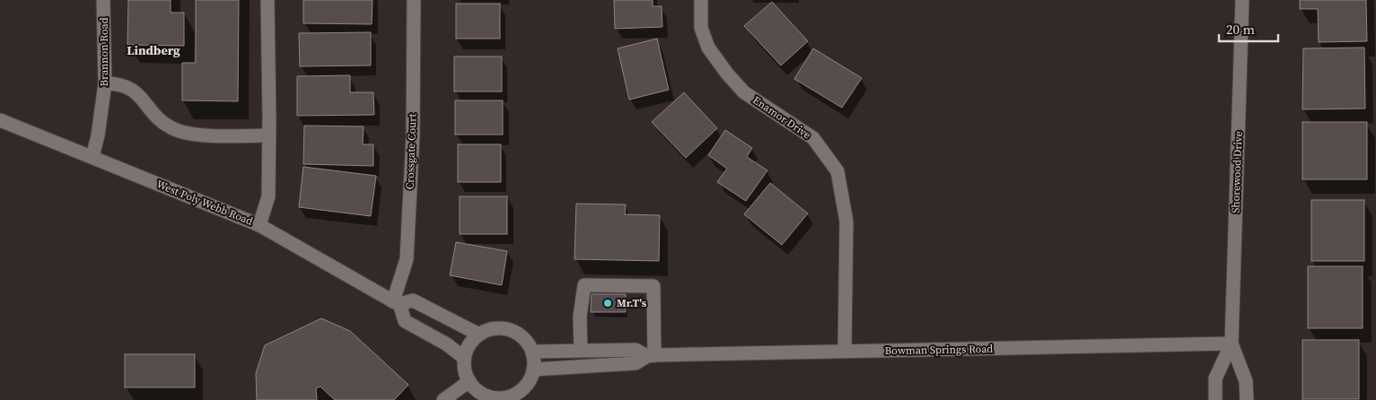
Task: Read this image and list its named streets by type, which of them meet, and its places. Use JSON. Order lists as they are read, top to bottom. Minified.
{"streets":{"street":["Brannon Road","Enamor Drive","Crossgate Court","Shorewood Drive","West Poly Webb Road","Bowman Springs Road"]},"crossings":[["Brannon Road","West Poly Webb Road"],["Enamor Drive","Bowman Springs Road"],["Crossgate Court","West Poly Webb Road"],["Shorewood Drive","Bowman Springs Road"],["West Poly Webb Road","Bowman Springs Road"]],"districts":["Lindberg"],"places":["Mr.T's"],"scale_bar":"20 m"}
